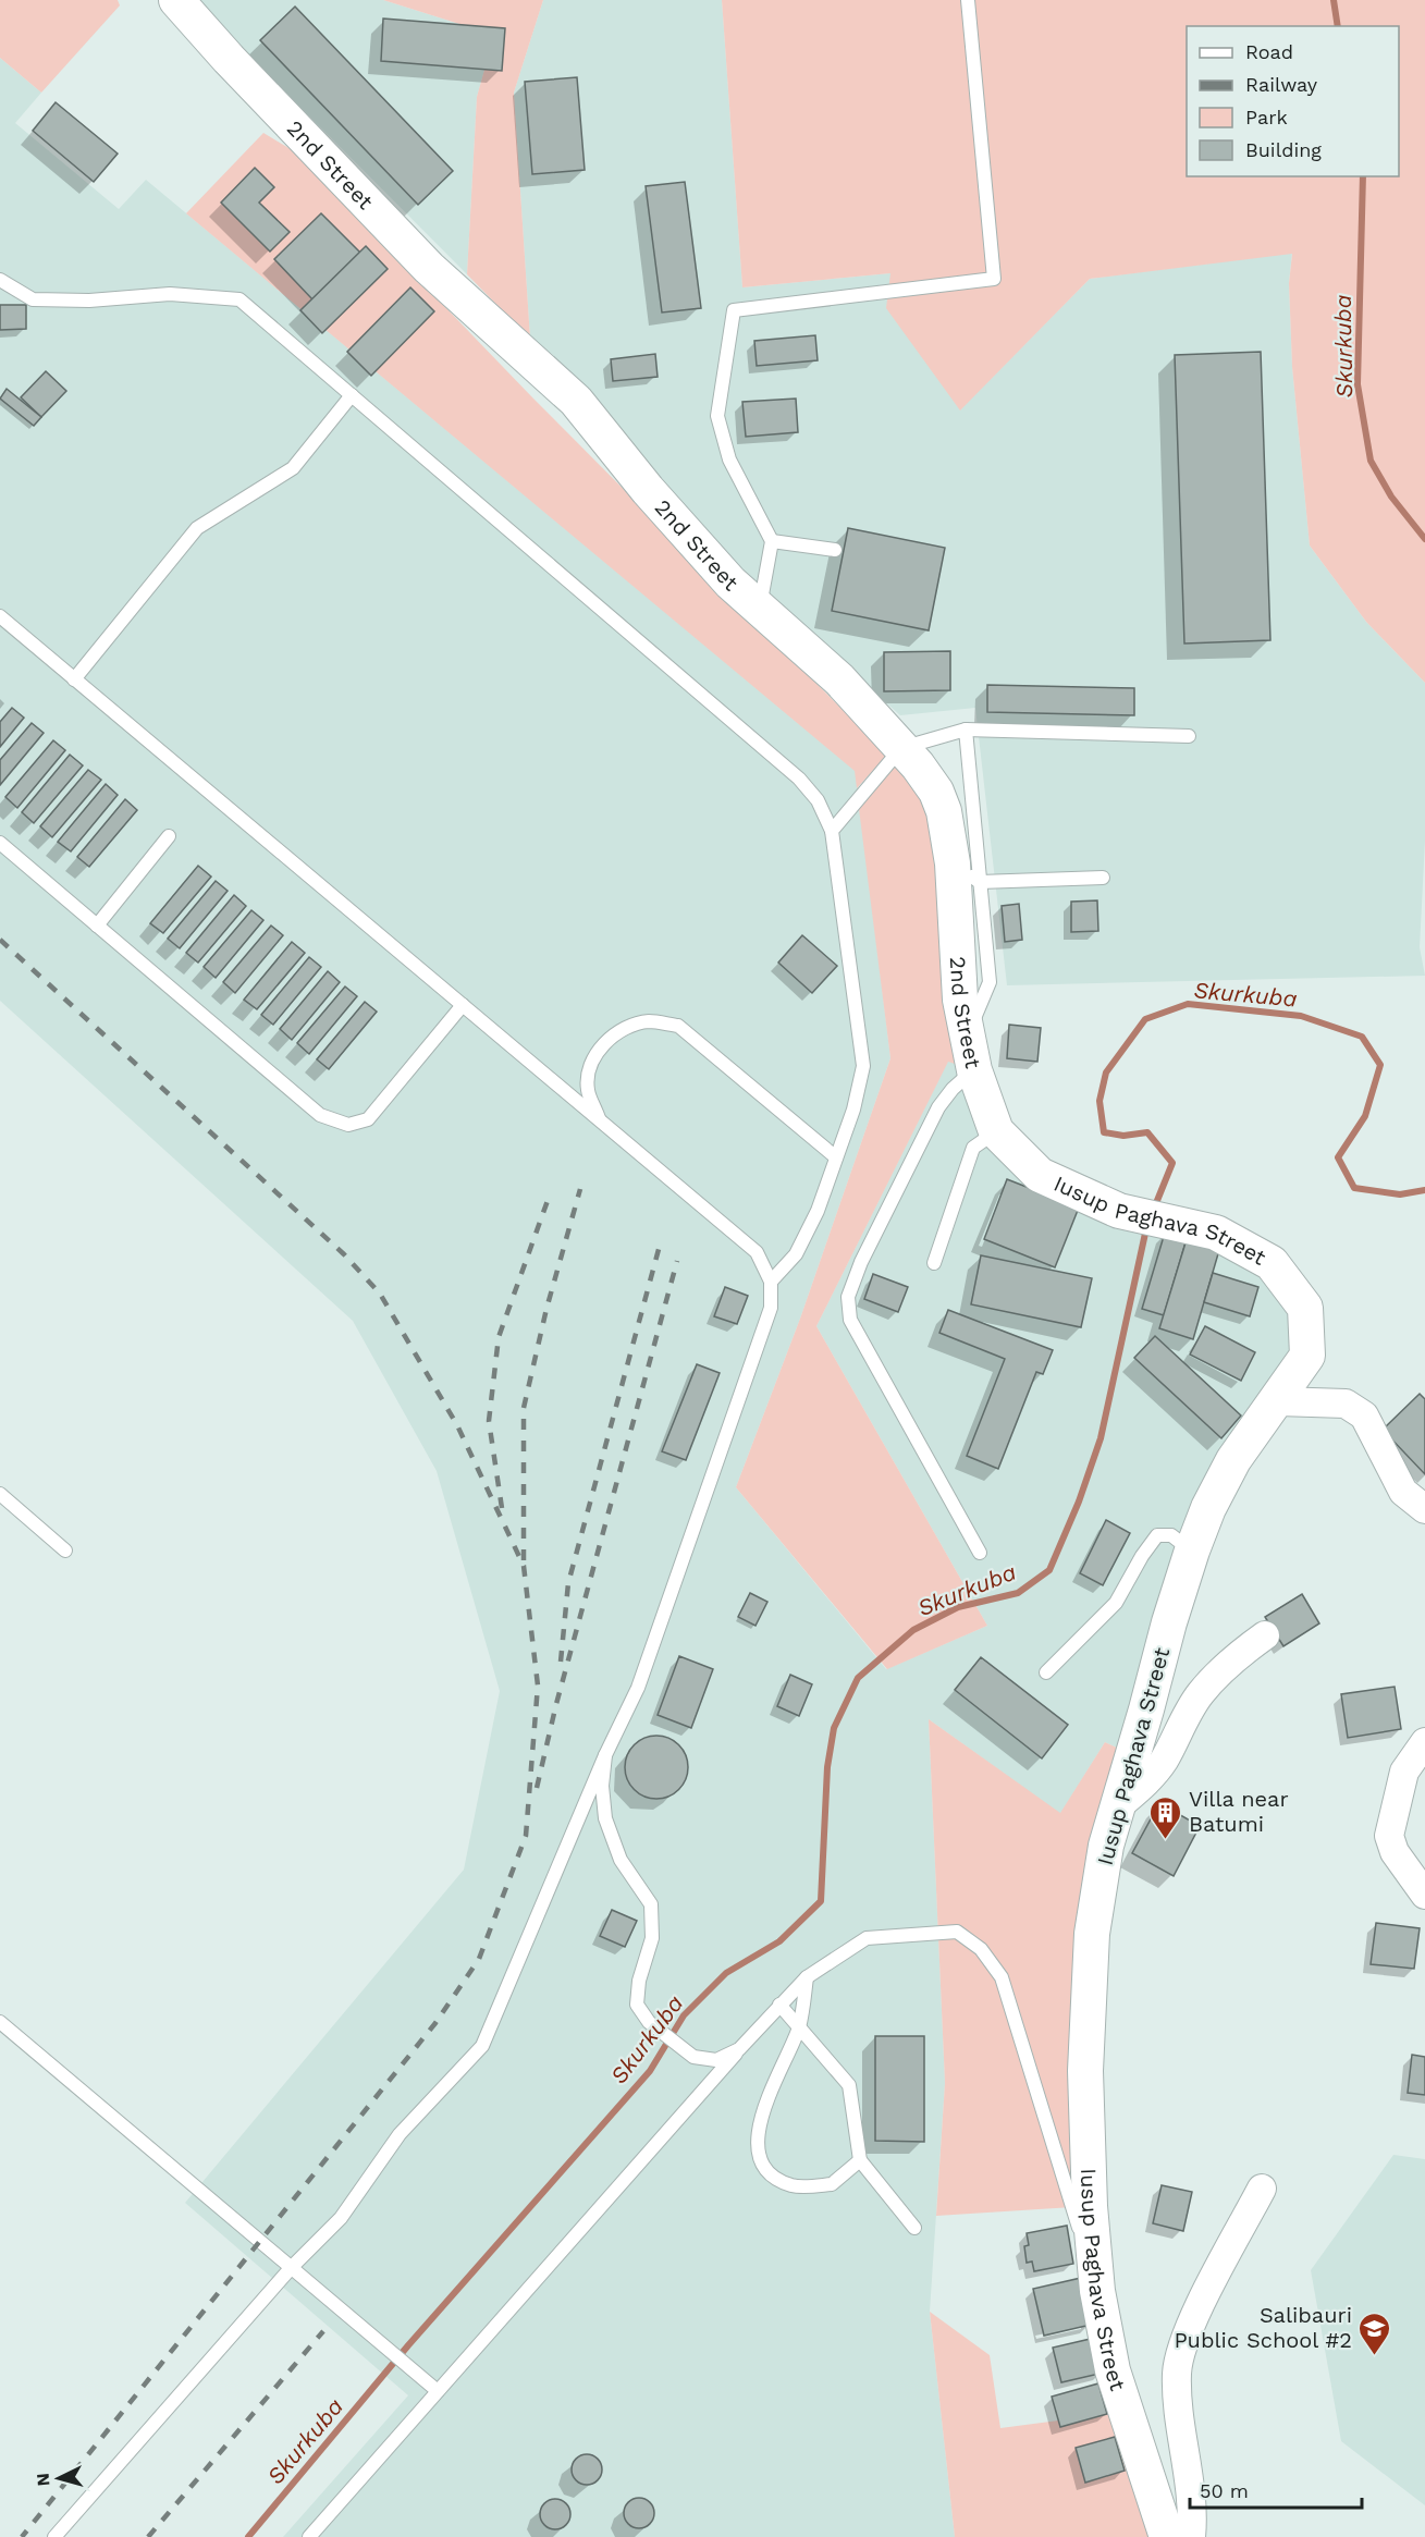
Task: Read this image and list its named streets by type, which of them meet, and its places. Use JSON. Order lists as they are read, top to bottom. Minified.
{"streets":{"street":["2nd Street","Iusup Paghava Street"]},"crossings":[["2nd Street","Iusup Paghava Street"]],"water":["Skurkuba"],"places":{"building":["Villa near Batumi"],"school or university":["Salibauri Public School #2"]},"legend":["Road","Railway","Park","Building"],"scale_bar":"50 m","north":"left"}
